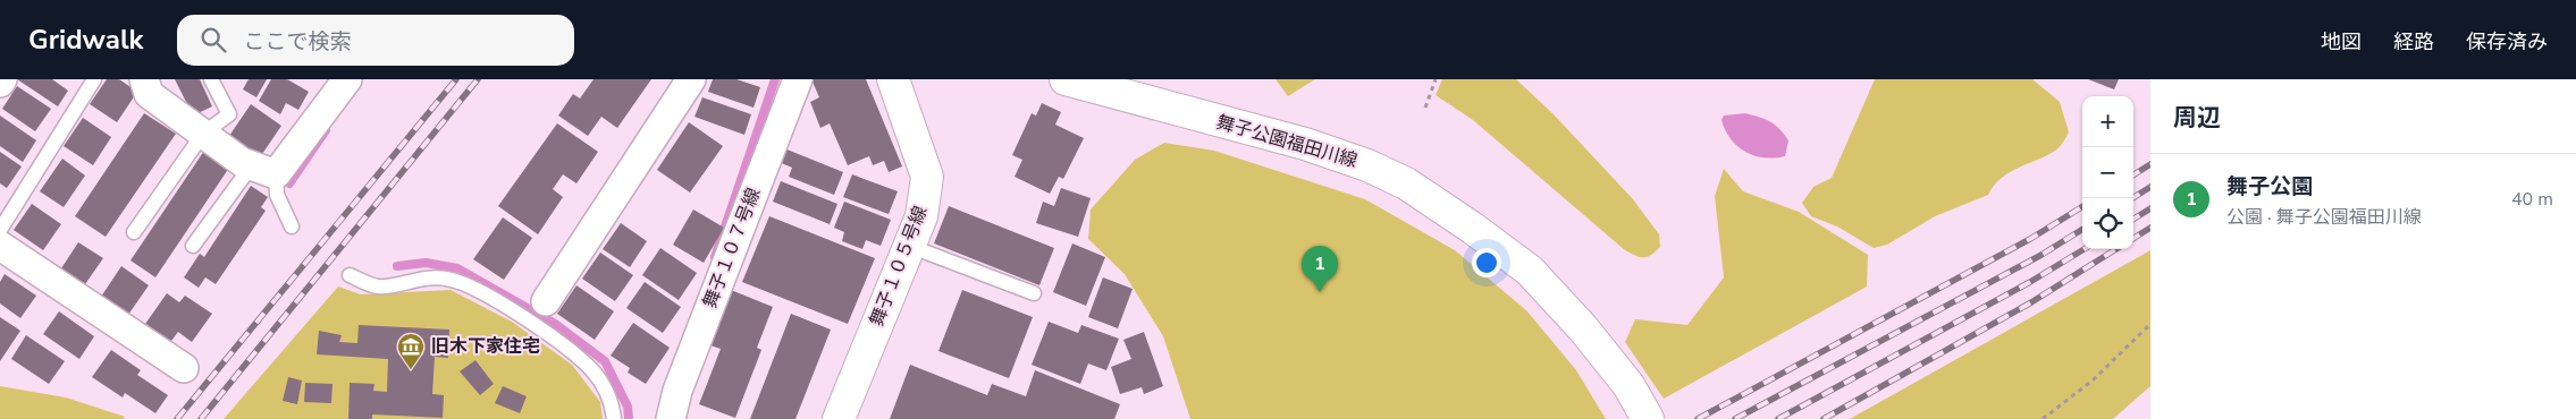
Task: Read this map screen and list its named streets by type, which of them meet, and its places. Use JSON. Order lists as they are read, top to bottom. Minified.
{"streets":{"street":["舞子公園福田川線","舞子１０７号線","舞子１０５号線"]},"places":{"museum":["旧木下家住宅"]},"page":{"header":"Gridwalk","search":"ここで検索","nav":["地図","経路","保存済み"],"heading":"周辺","map_buttons":["+","−"],"list":[{"mark":"1","name":"舞子公園","note":"公園 · 舞子公園福田川線","value":"40 m"}],"pins":"1"}}
